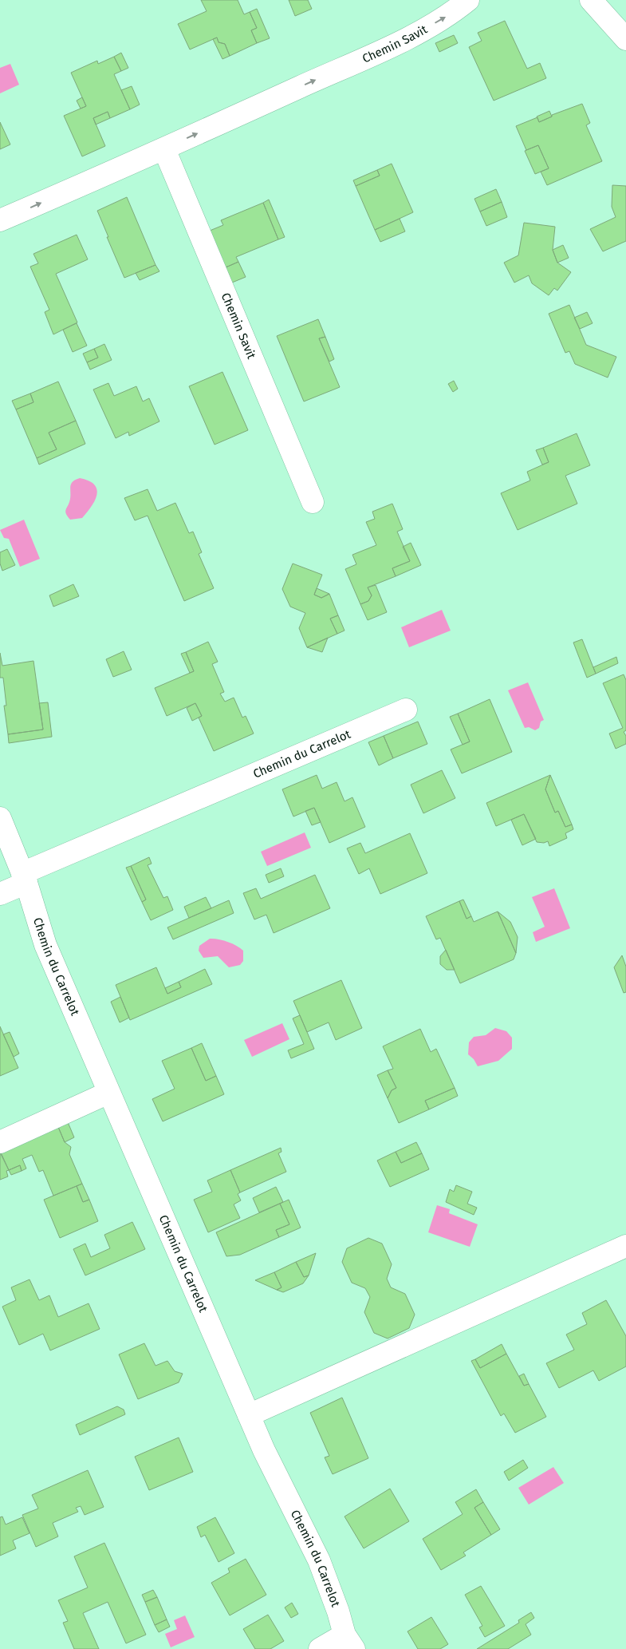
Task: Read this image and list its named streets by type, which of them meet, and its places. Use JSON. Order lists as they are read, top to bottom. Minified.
{"streets":{"street":["Chemin Savit","Chemin du Carrelot"]},"one_way":["Chemin Savit"]}
